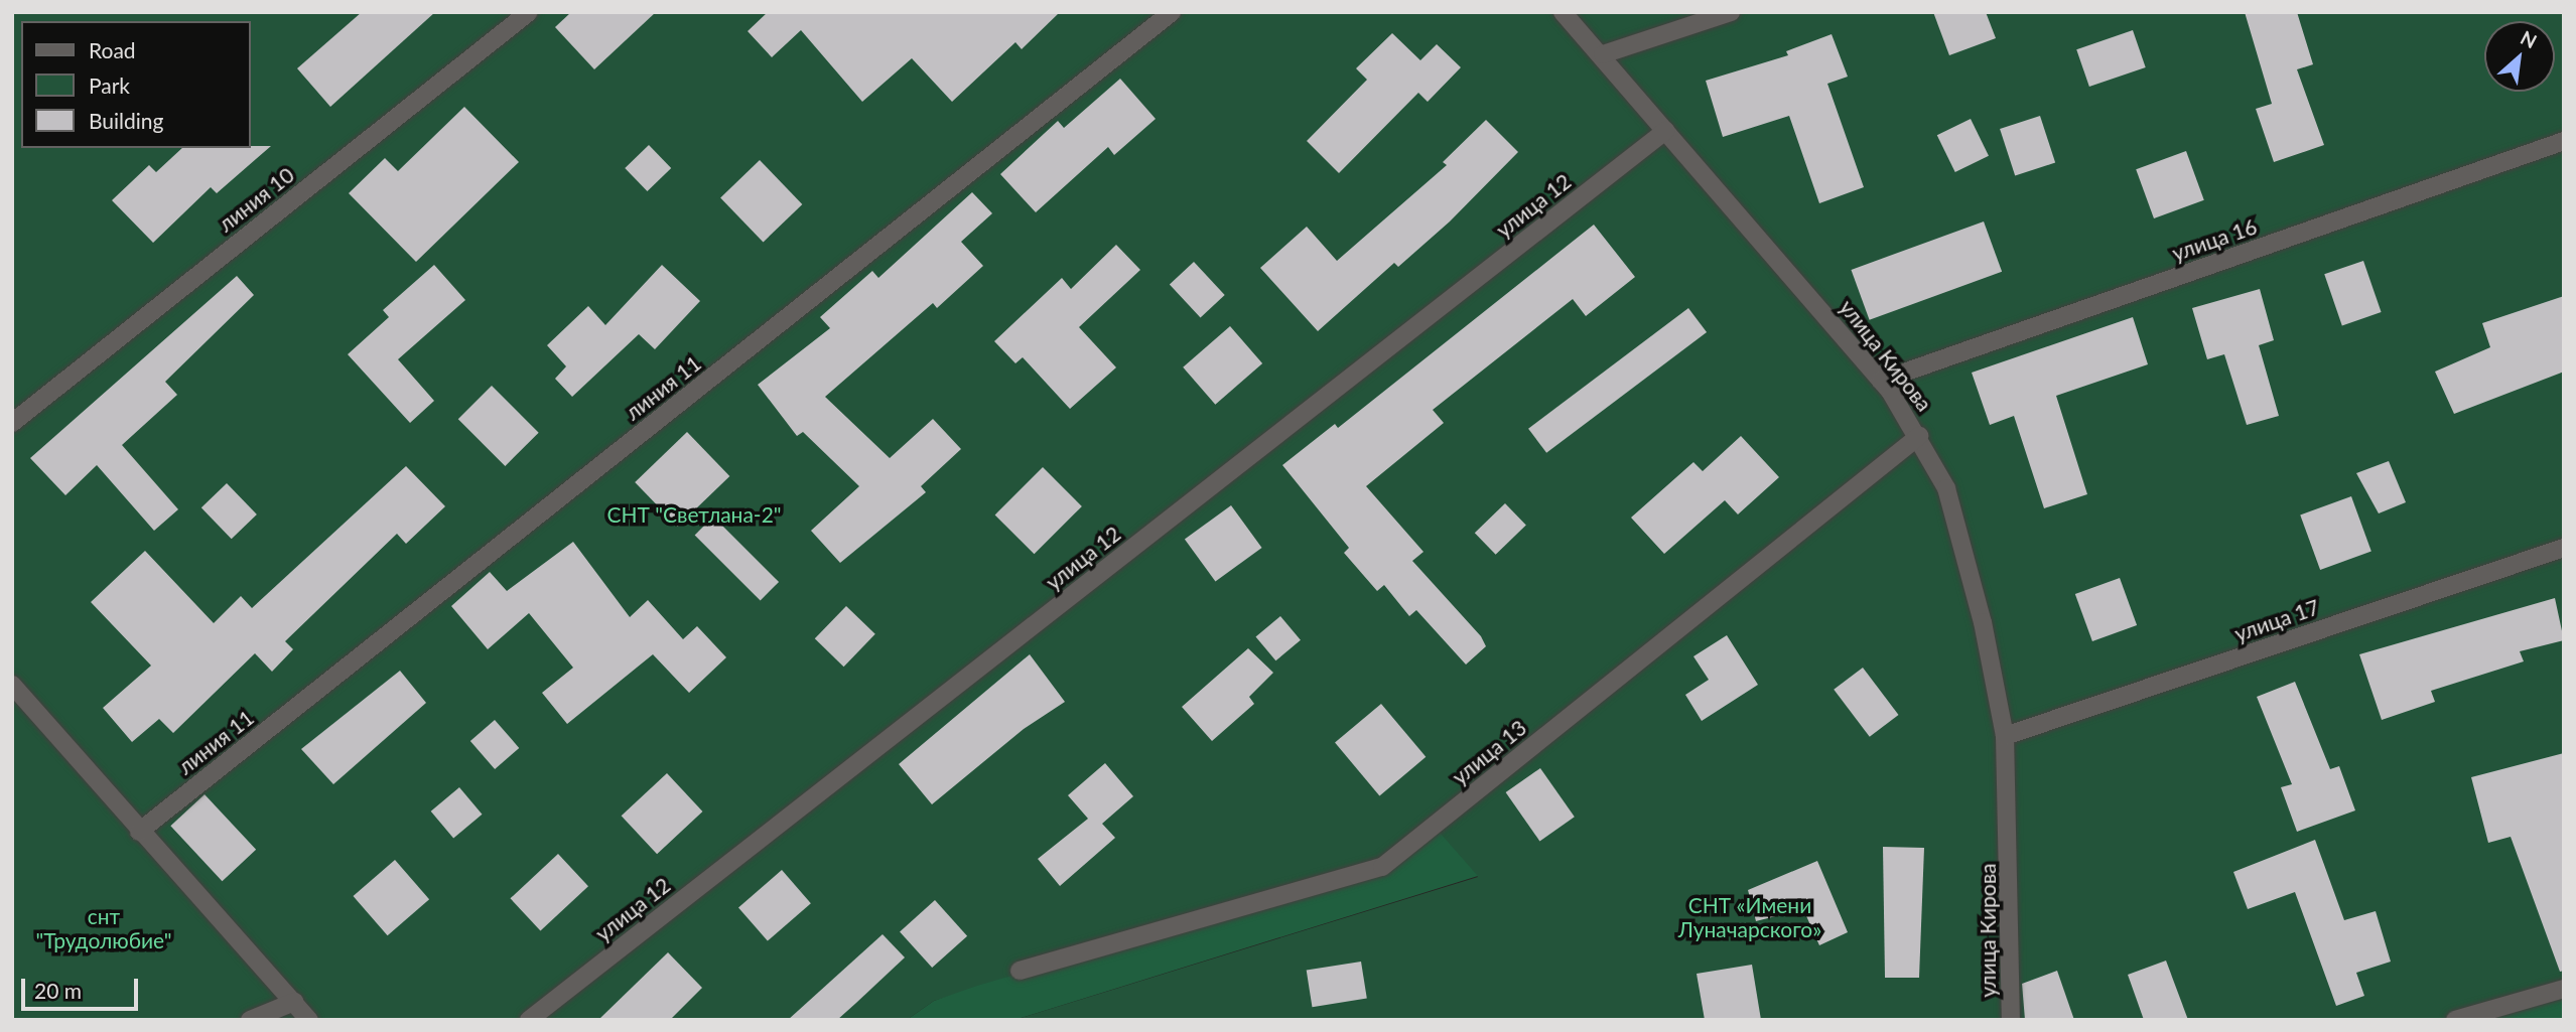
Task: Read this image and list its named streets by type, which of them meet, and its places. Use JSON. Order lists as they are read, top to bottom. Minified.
{"streets":{"street":["линия 10","улица 12","улица 16","улица Кирова","линия 11","улица 17","улица 13"]},"crossings":[["улица 12","улица Кирова"],["улица 16","улица Кирова"],["улица Кирова","улица 17"],["улица Кирова","улица 13"]],"parks":["СНТ \"Светлана-2\"","СНТ «Имени Луначарского»","снт \"Трудолюбие\""],"legend":["Road","Park","Building"],"scale_bar":"20 m","north":"top right"}
